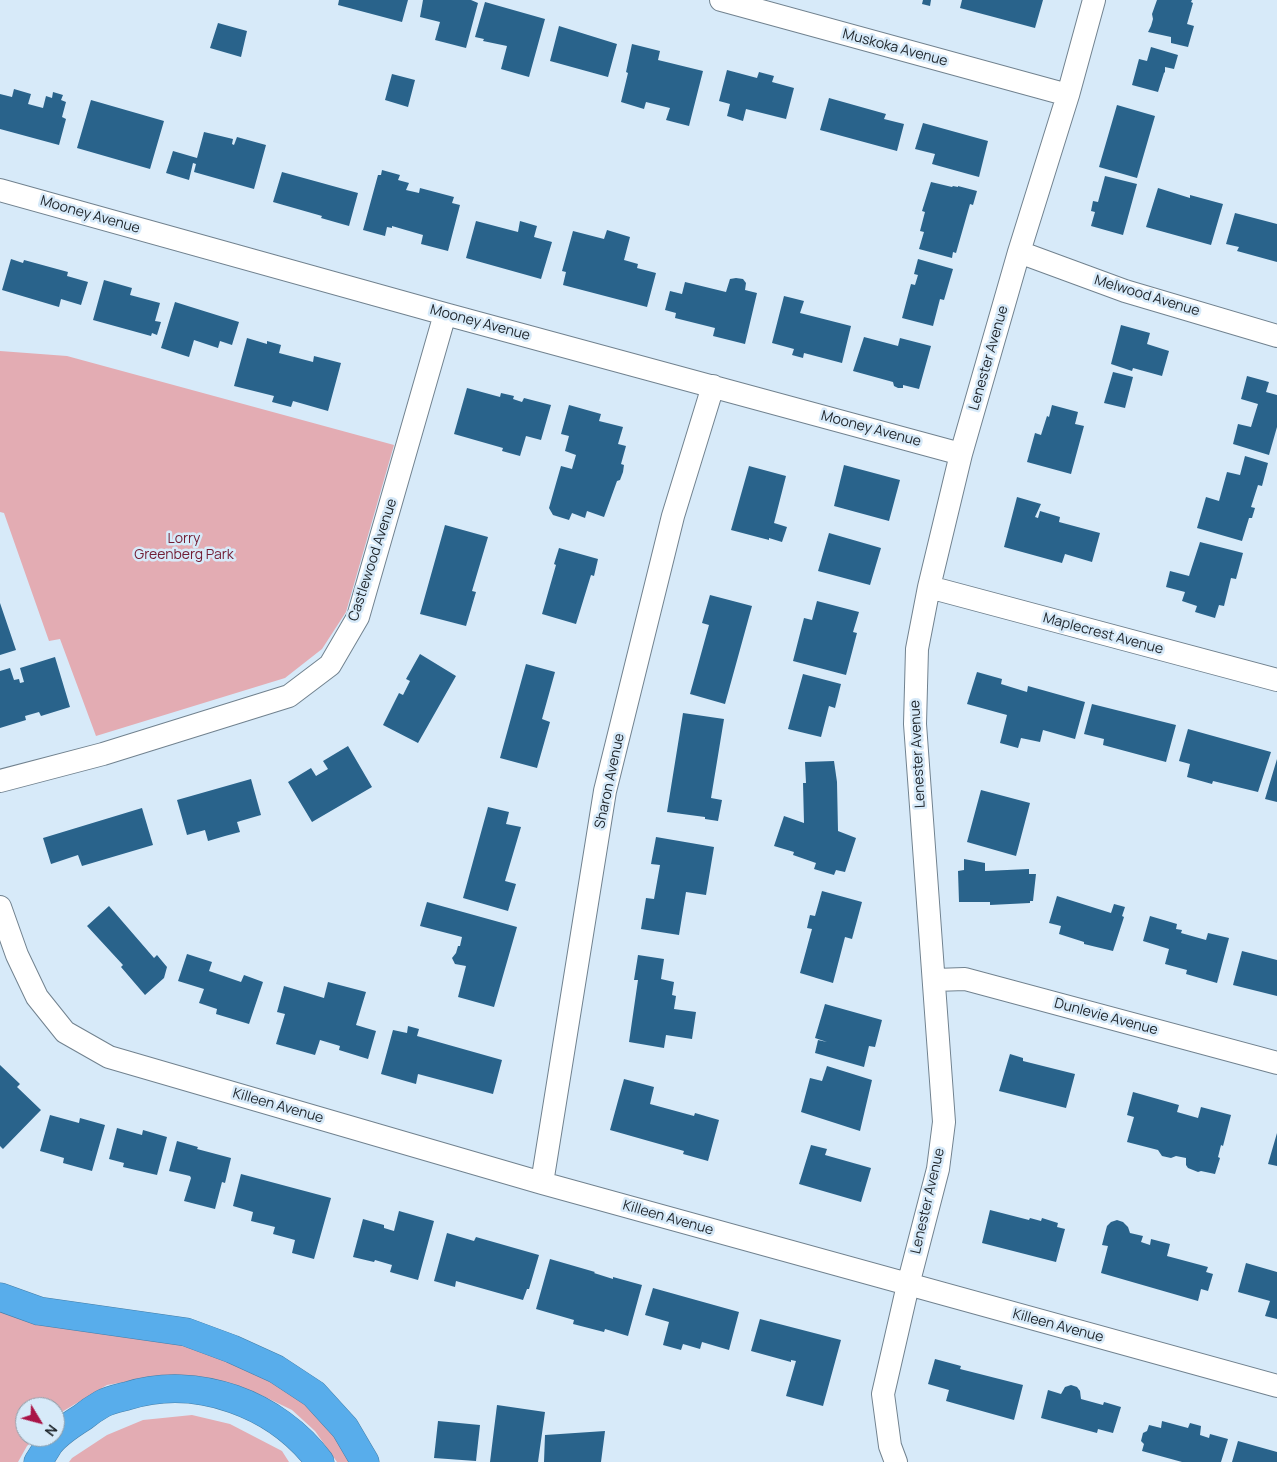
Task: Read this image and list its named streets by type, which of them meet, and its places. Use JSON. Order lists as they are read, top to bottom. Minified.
{"streets":{"street":["Muskoka Avenue","Mooney Avenue","Melwood Avenue","Lenester Avenue","Castlewood Avenue","Maplecrest Avenue","Sharon Avenue","Dunlevie Avenue","Killeen Avenue"]},"crossings":[["Muskoka Avenue","Lenester Avenue"],["Mooney Avenue","Lenester Avenue"],["Mooney Avenue","Castlewood Avenue"],["Mooney Avenue","Sharon Avenue"],["Melwood Avenue","Lenester Avenue"],["Lenester Avenue","Maplecrest Avenue"],["Lenester Avenue","Dunlevie Avenue"],["Lenester Avenue","Killeen Avenue"],["Sharon Avenue","Killeen Avenue"]],"parks":["Lorry Greenberg Park"],"north":"bottom right"}
